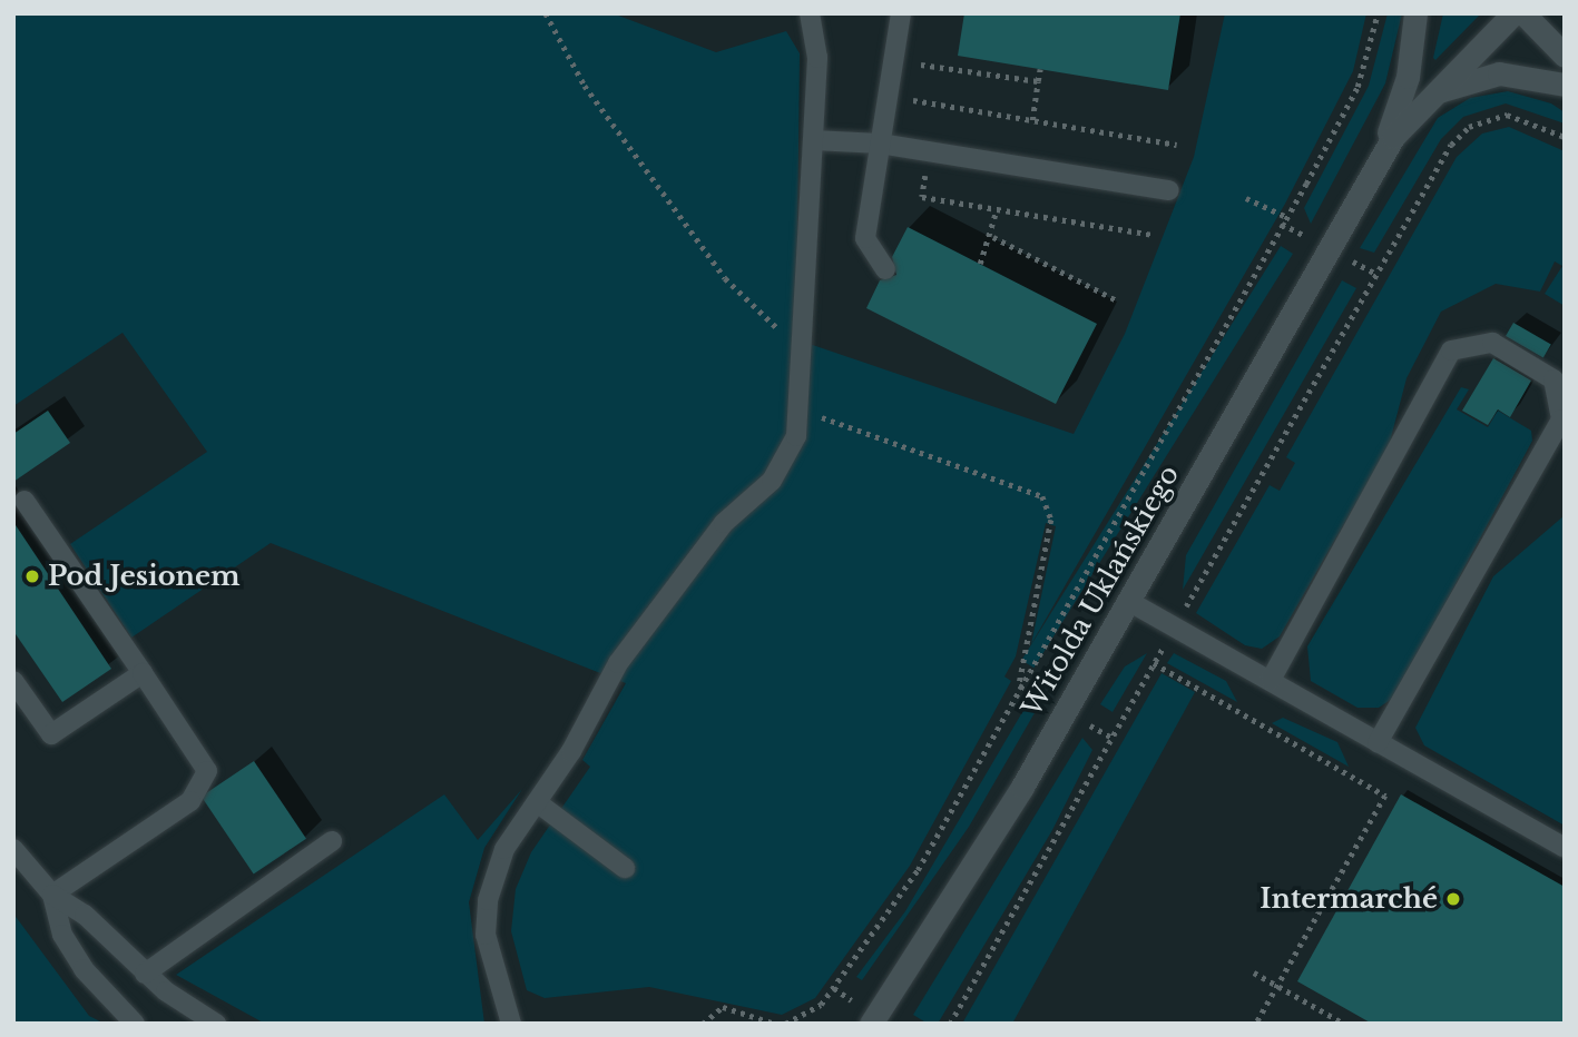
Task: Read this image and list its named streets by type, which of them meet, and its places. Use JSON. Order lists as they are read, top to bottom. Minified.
{"streets":{"street":["Witolda Uklańskiego"]},"places":["Pod Jesionem","Intermarché"]}
